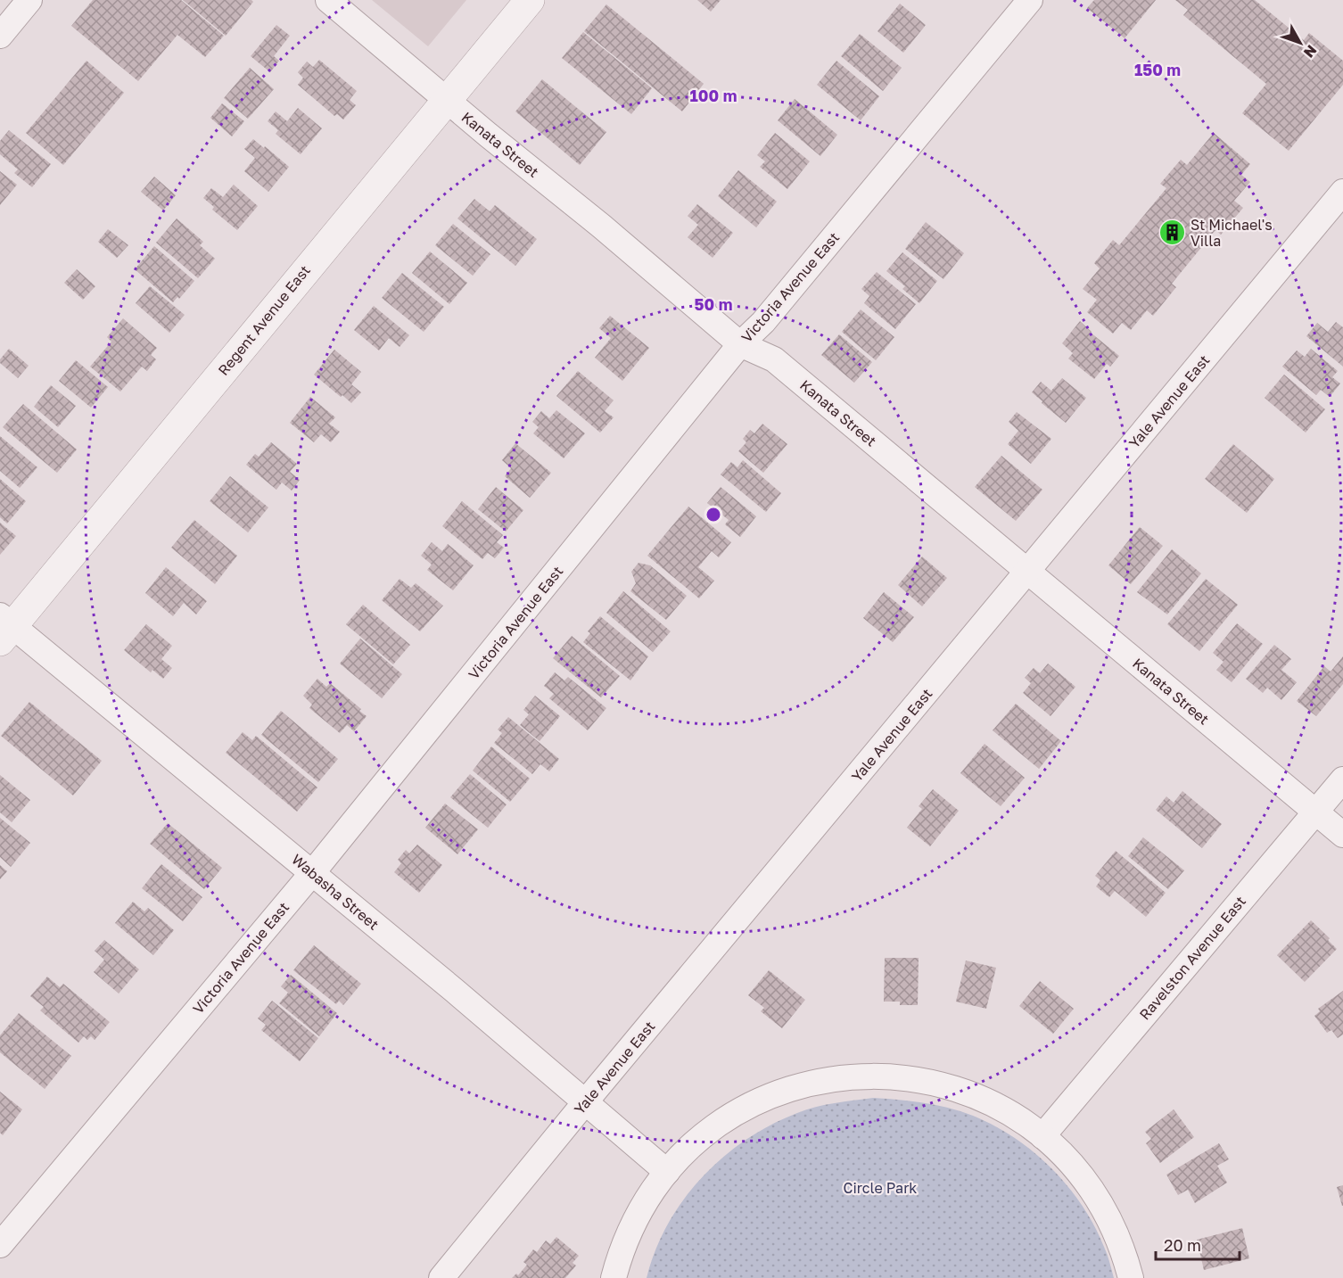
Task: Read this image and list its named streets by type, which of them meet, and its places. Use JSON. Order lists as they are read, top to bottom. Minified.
{"streets":{"street":["Kanata Street","Victoria Avenue East","Regent Avenue East","Yale Avenue East","Wabasha Street","Ravelston Avenue East"]},"crossings":[["Kanata Street","Victoria Avenue East"],["Kanata Street","Regent Avenue East"],["Kanata Street","Yale Avenue East"],["Kanata Street","Ravelston Avenue East"],["Victoria Avenue East","Wabasha Street"],["Regent Avenue East","Wabasha Street"],["Yale Avenue East","Wabasha Street"]],"parks":["Circle Park"],"places":{"building":["St Michael's Villa"]},"scale_bar":"20 m","north":"bottom right","rings":["150 m","100 m","50 m"]}
